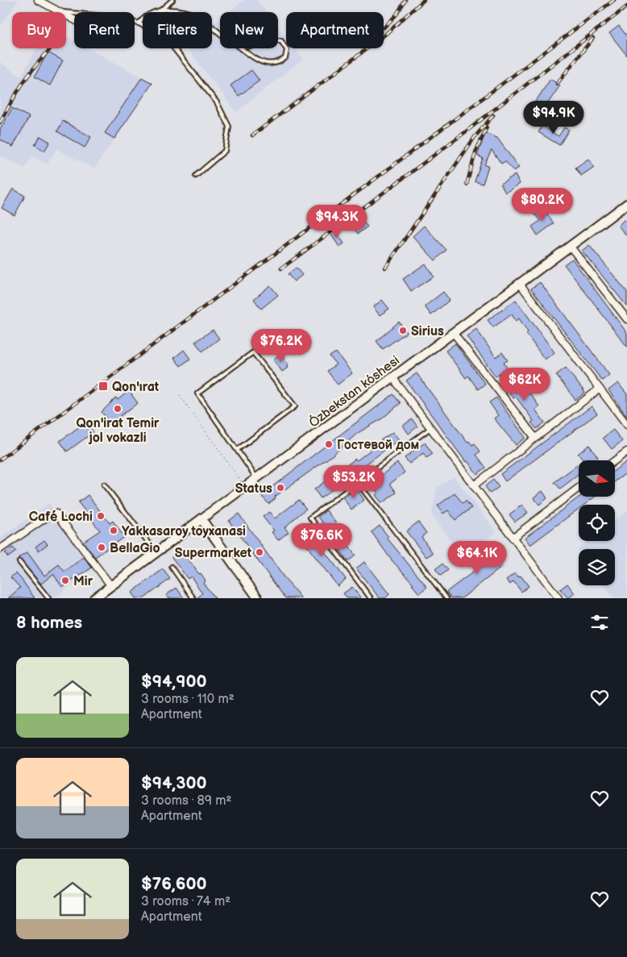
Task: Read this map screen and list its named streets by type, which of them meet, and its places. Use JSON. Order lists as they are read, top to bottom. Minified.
{"streets":{"street":["Ózbekstan kóshesi"]},"places":{"other":["Sirius","Qon'irat Temir jol vokazli","Гостевой дом","Status","Café Lochi","Yakkasaroy toyxanasi","BellaGio","Supermarket","Mir"],"transit":["Qon'ırat"]},"north":"right","page":{"chip":["Buy","Rent","Filters","New","Apartment"],"price":["$94.9K","$80.2K","$94.3K","$76.2K","$62K","$53.2K","$76.6K","$64.1K"],"heading":"8 homes","list":[{"name":"$94,900","note":"3 rooms · 110 m² · Apartment"},{"name":"$94,300","note":"3 rooms · 89 m² · Apartment"},{"name":"$76,600","note":"3 rooms · 74 m² · Apartment"}]}}
